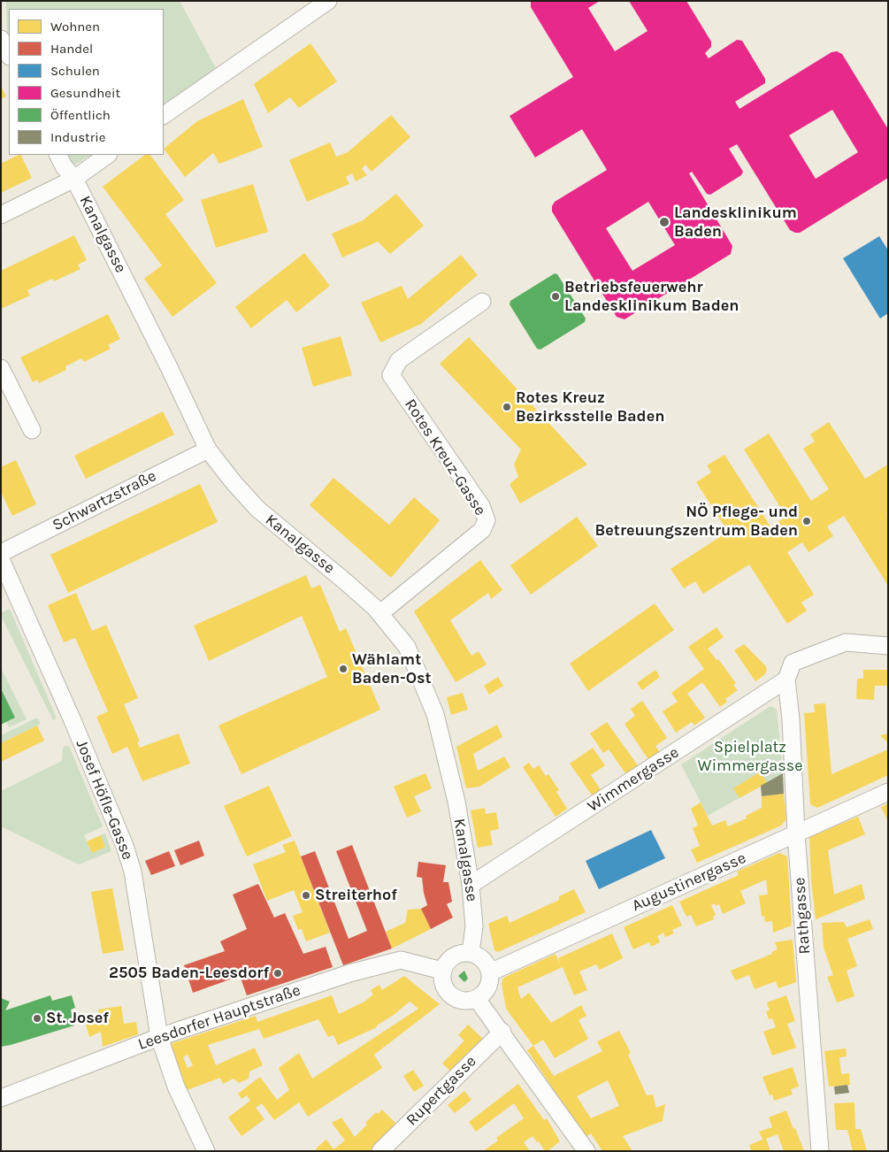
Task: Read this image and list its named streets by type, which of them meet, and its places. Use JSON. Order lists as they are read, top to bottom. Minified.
{"streets":{"street":["Kanalgasse","Rotes Kreuz-Gasse","Schwartzstraße","Wimmergasse","Josef Höfle-Gasse","Augustinergasse","Rathgasse","Leesdorfer Hauptstraße","Rupertgasse"]},"crossings":[["Kanalgasse","Rotes Kreuz-Gasse"],["Kanalgasse","Schwartzstraße"],["Kanalgasse","Wimmergasse"],["Kanalgasse","Augustinergasse"],["Kanalgasse","Leesdorfer Hauptstraße"],["Wimmergasse","Rathgasse"],["Josef Höfle-Gasse","Leesdorfer Hauptstraße"],["Augustinergasse","Rathgasse"],["Augustinergasse","Leesdorfer Hauptstraße"]],"parks":["Spielplatz Wimmergasse"],"places":["Landesklinikum Baden","Betriebsfeuerwehr Landesklinikum Baden","Rotes Kreuz Bezirksstelle Baden","NÖ Pflege- und Betreuungszentrum Baden","Wählamt Baden-Ost","Streiterhof","2505 Baden-Leesdorf","St. Josef"],"legend":["Wohnen","Handel","Schulen","Gesundheit","Öffentlich","Industrie"]}
